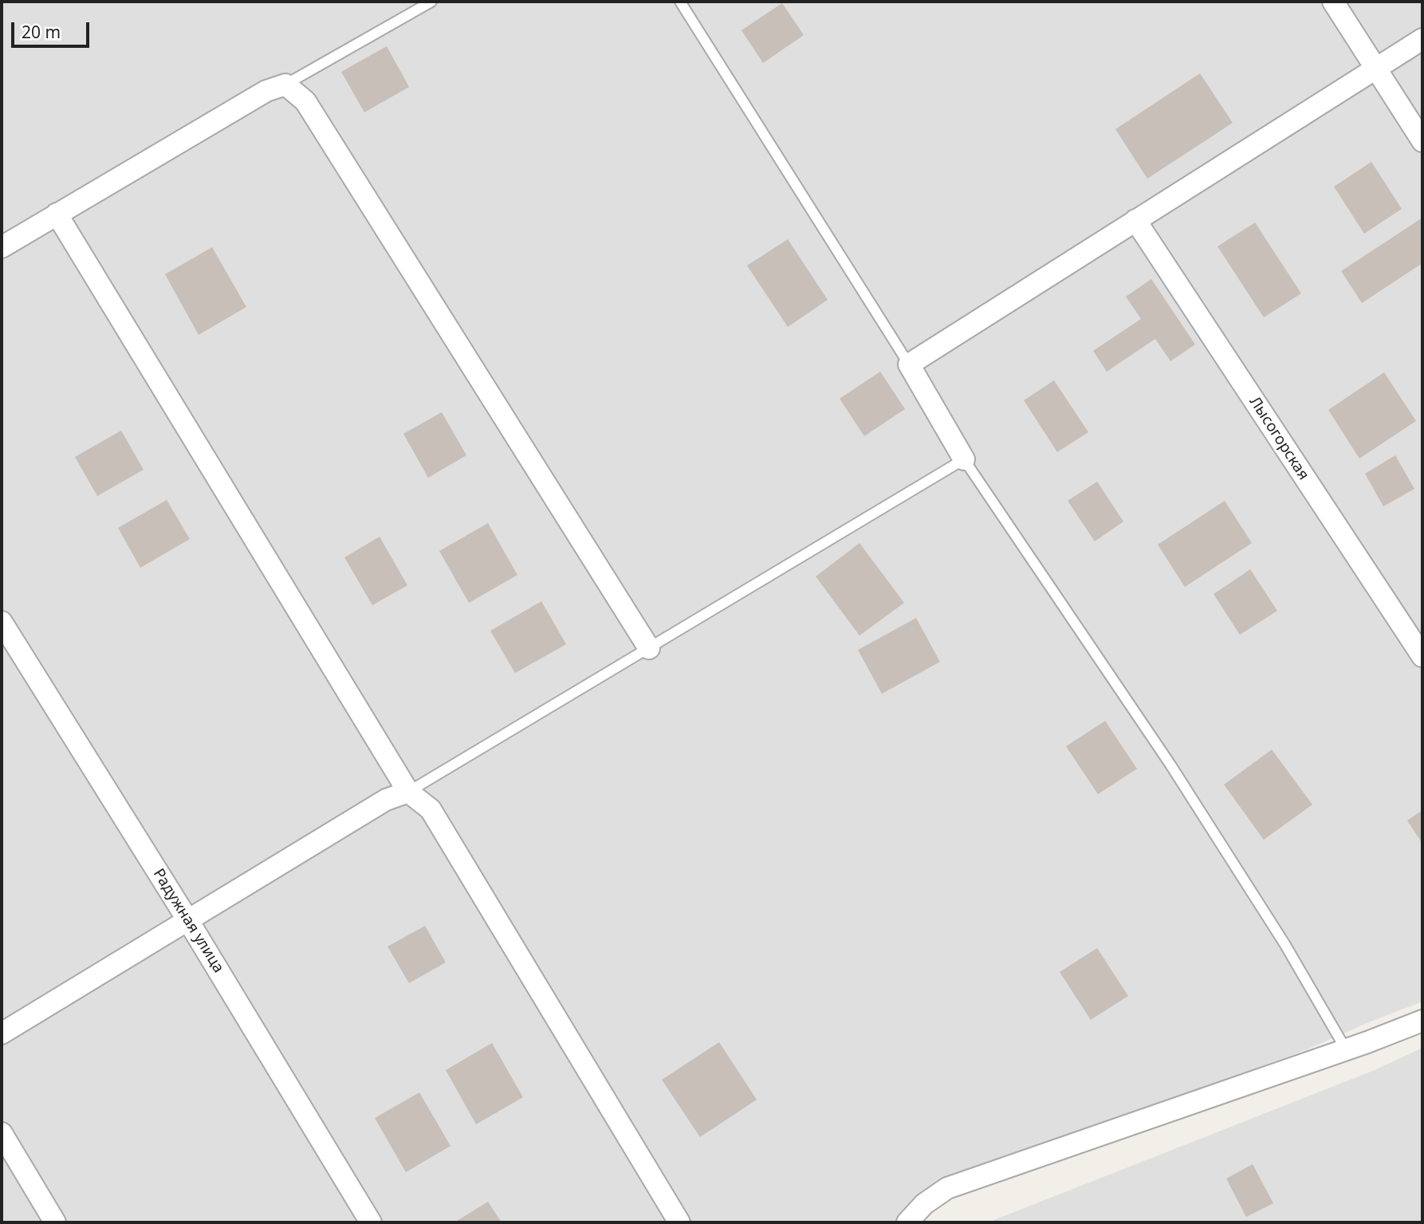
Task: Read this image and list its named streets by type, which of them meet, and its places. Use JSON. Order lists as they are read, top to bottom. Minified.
{"streets":{"street":["Лысогорская","Радужная улица"]},"scale_bar":"20 m"}
